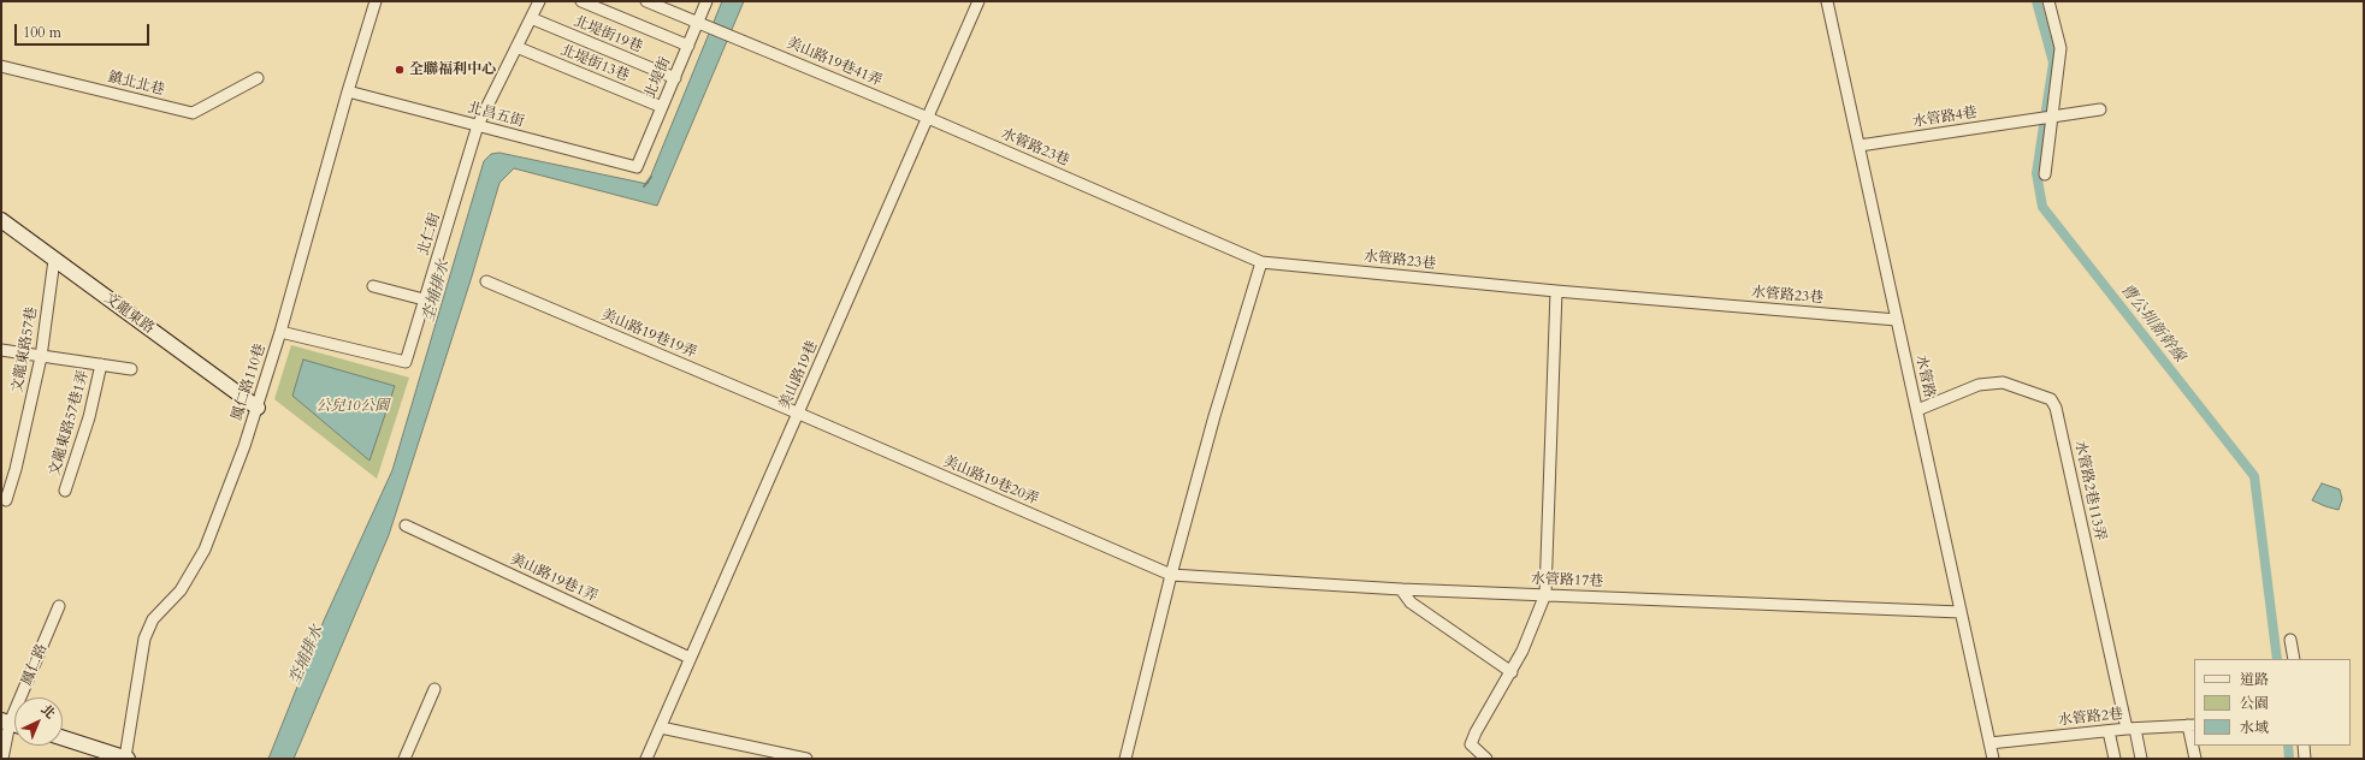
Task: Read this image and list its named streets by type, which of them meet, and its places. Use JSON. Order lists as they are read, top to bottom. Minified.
{"streets":{"street":["北堤街19巷","美山路19巷41弄","北堤街13巷","北堤街","鎮北北巷","北昌五街","水管路4巷","水管路23巷","北仁街","文龍東路","美山路19巷19弄","文龍東路57巷","美山路19巷","水管路","鳳仁路110巷","文龍東路57巷1弄","美山路19巷20弄","水管路2巷113弄","美山路19巷1弄","水管路17巷","鳳仁路","水管路2巷"]},"crossings":[["北堤街19巷","北堤街"],["北堤街19巷","北仁街"],["美山路19巷41弄","北堤街"],["美山路19巷41弄","水管路23巷"],["美山路19巷41弄","美山路19巷"],["北堤街13巷","北堤街"],["北堤街13巷","北仁街"],["北堤街","北昌五街"],["北昌五街","北仁街"],["北昌五街","鳳仁路110巷"],["水管路4巷","水管路"],["水管路23巷","美山路19巷"],["水管路23巷","水管路"],["北仁街","鳳仁路110巷"],["文龍東路","文龍東路57巷"],["文龍東路","鳳仁路110巷"],["美山路19巷19弄","美山路19巷"],["美山路19巷19弄","美山路19巷20弄"],["美山路19巷","美山路19巷20弄"],["美山路19巷","美山路19巷1弄"],["水管路","水管路2巷113弄"],["水管路","水管路17巷"],["水管路","水管路2巷"],["美山路19巷20弄","水管路17巷"],["水管路2巷113弄","水管路2巷"]],"water":["坔埔排水","曹公圳新幹線"],"parks":["公兒10公園"],"places":["全聯福利中心"],"legend":["道路","公園","水域"],"scale_bar":"100 m","north":"top right"}
